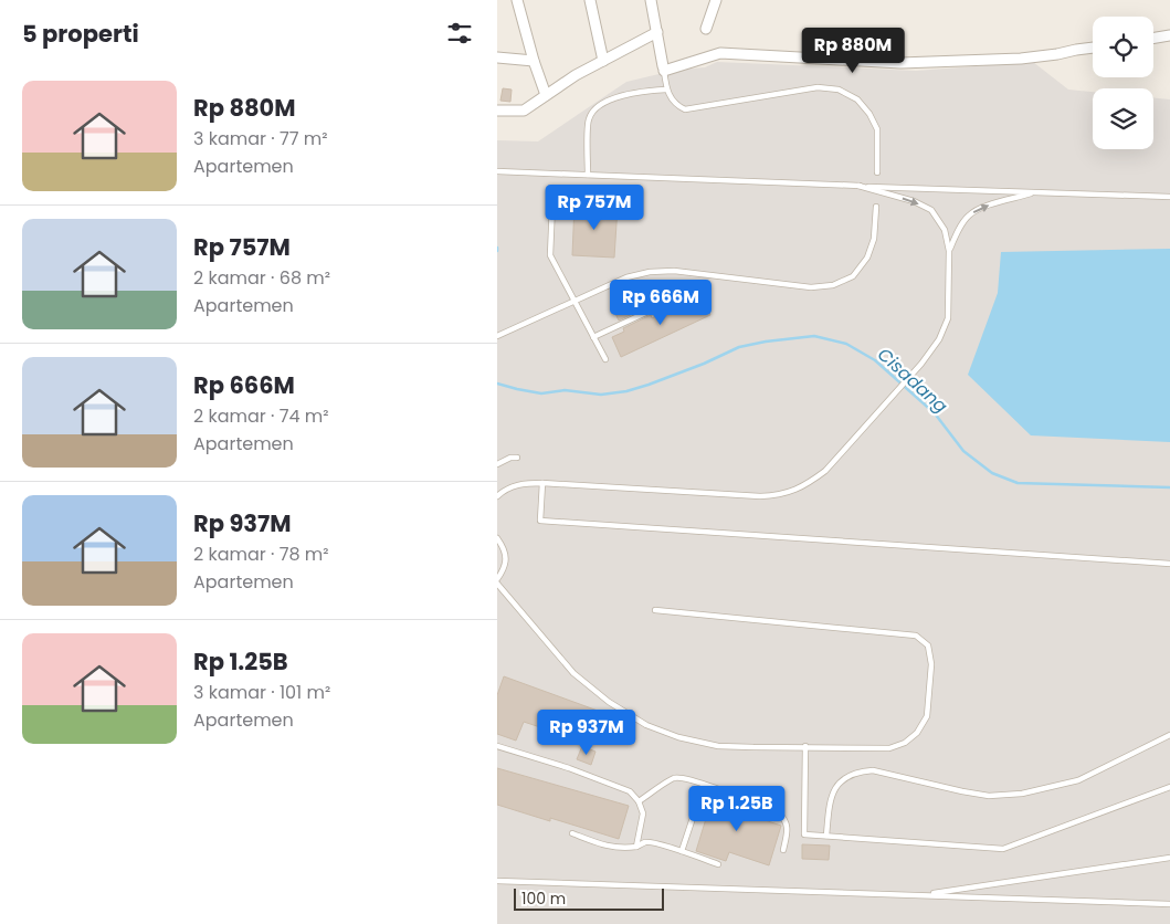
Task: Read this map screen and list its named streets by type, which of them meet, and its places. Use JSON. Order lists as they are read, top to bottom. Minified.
{"water":["Cisadang"],"scale_bar":"100 m","page":{"heading":"5 properti","price":["Rp 880M","Rp 757M","Rp 666M","Rp 937M","Rp 1.25B"],"list":[{"name":"Rp 880M","note":"3 kamar · 77 m² · Apartemen"},{"name":"Rp 757M","note":"2 kamar · 68 m² · Apartemen"},{"name":"Rp 666M","note":"2 kamar · 74 m² · Apartemen"},{"name":"Rp 937M","note":"2 kamar · 78 m² · Apartemen"},{"name":"Rp 1.25B","note":"3 kamar · 101 m² · Apartemen"}],"scale":"100 m"}}
